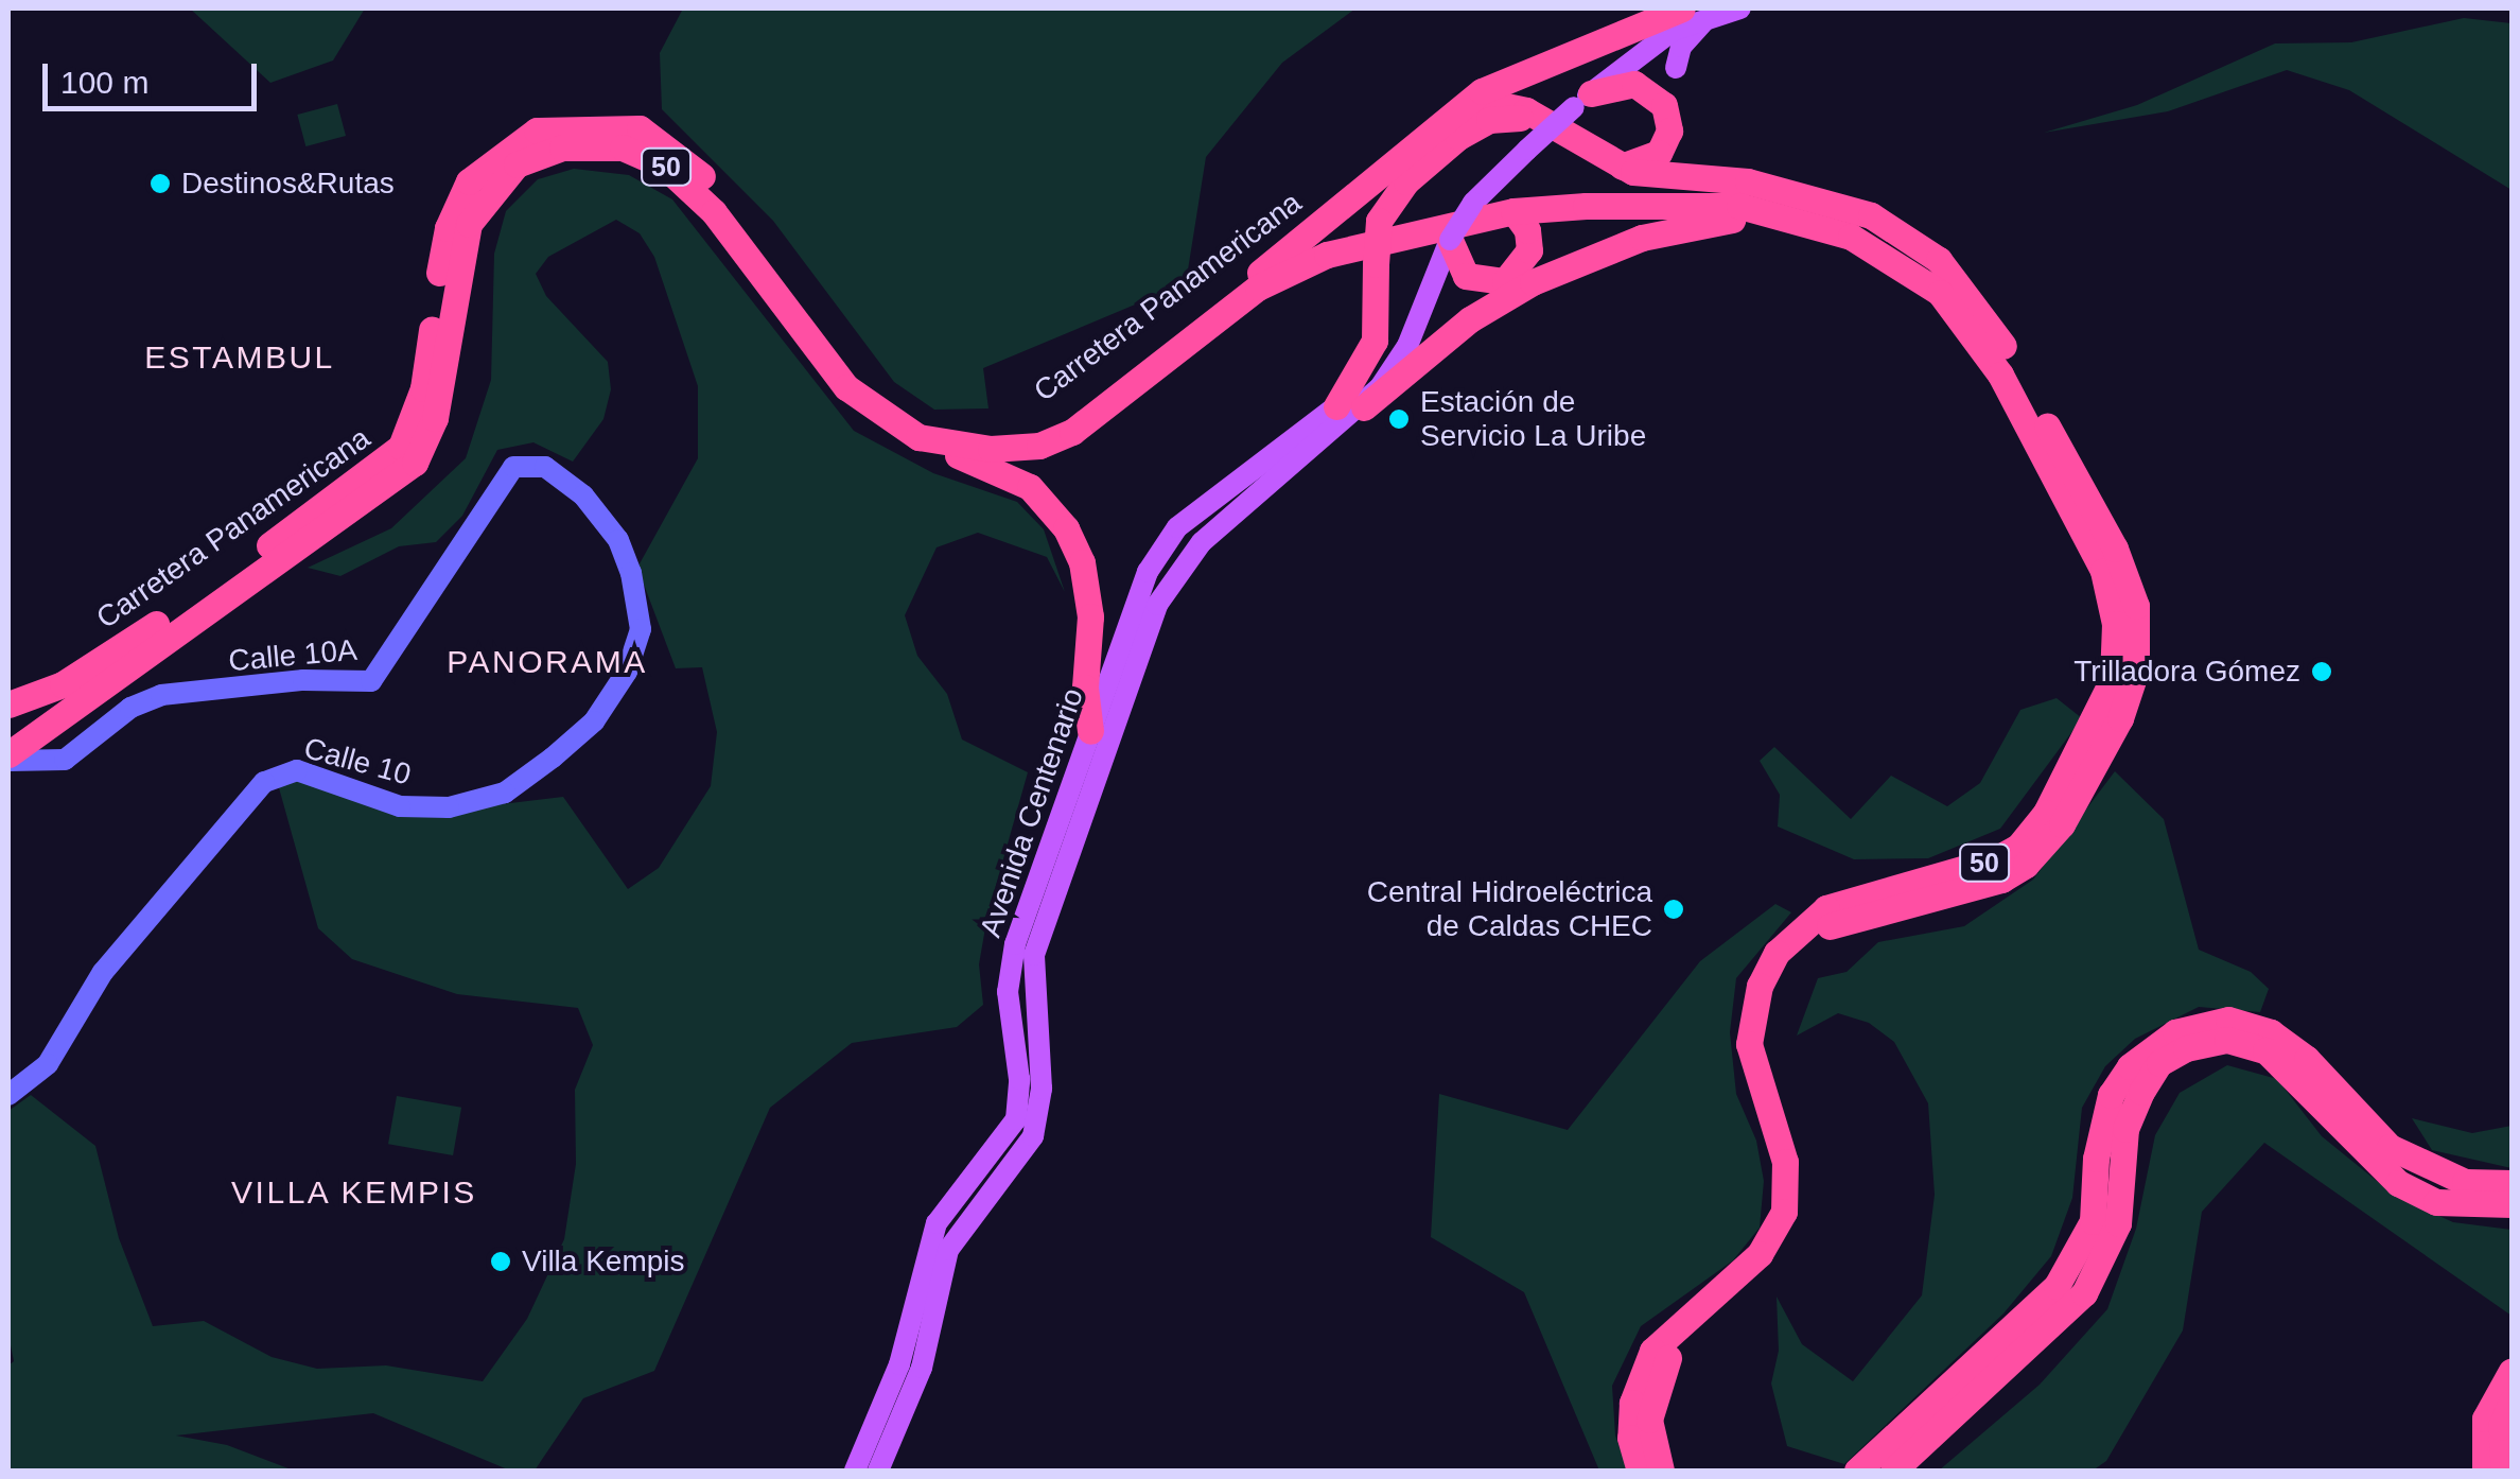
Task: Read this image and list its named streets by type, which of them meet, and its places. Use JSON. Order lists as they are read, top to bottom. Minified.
{"streets":{"highway":["50","Carretera Panamericana"],"main road":["Avenida Centenario"],"street":["Calle 10A","Calle 10"]},"crossings":[["50","Carretera Panamericana"],["Carretera Panamericana","Calle 10A"],["Calle 10A","Calle 10"]],"districts":["ESTAMBUL","PANORAMA","VILLA KEMPIS"],"places":["Destinos&Rutas","Estación de Servicio La Uribe","Trilladora Gómez","Central Hidroeléctrica de Caldas CHEC","Villa Kempis"],"scale_bar":"100 m"}
